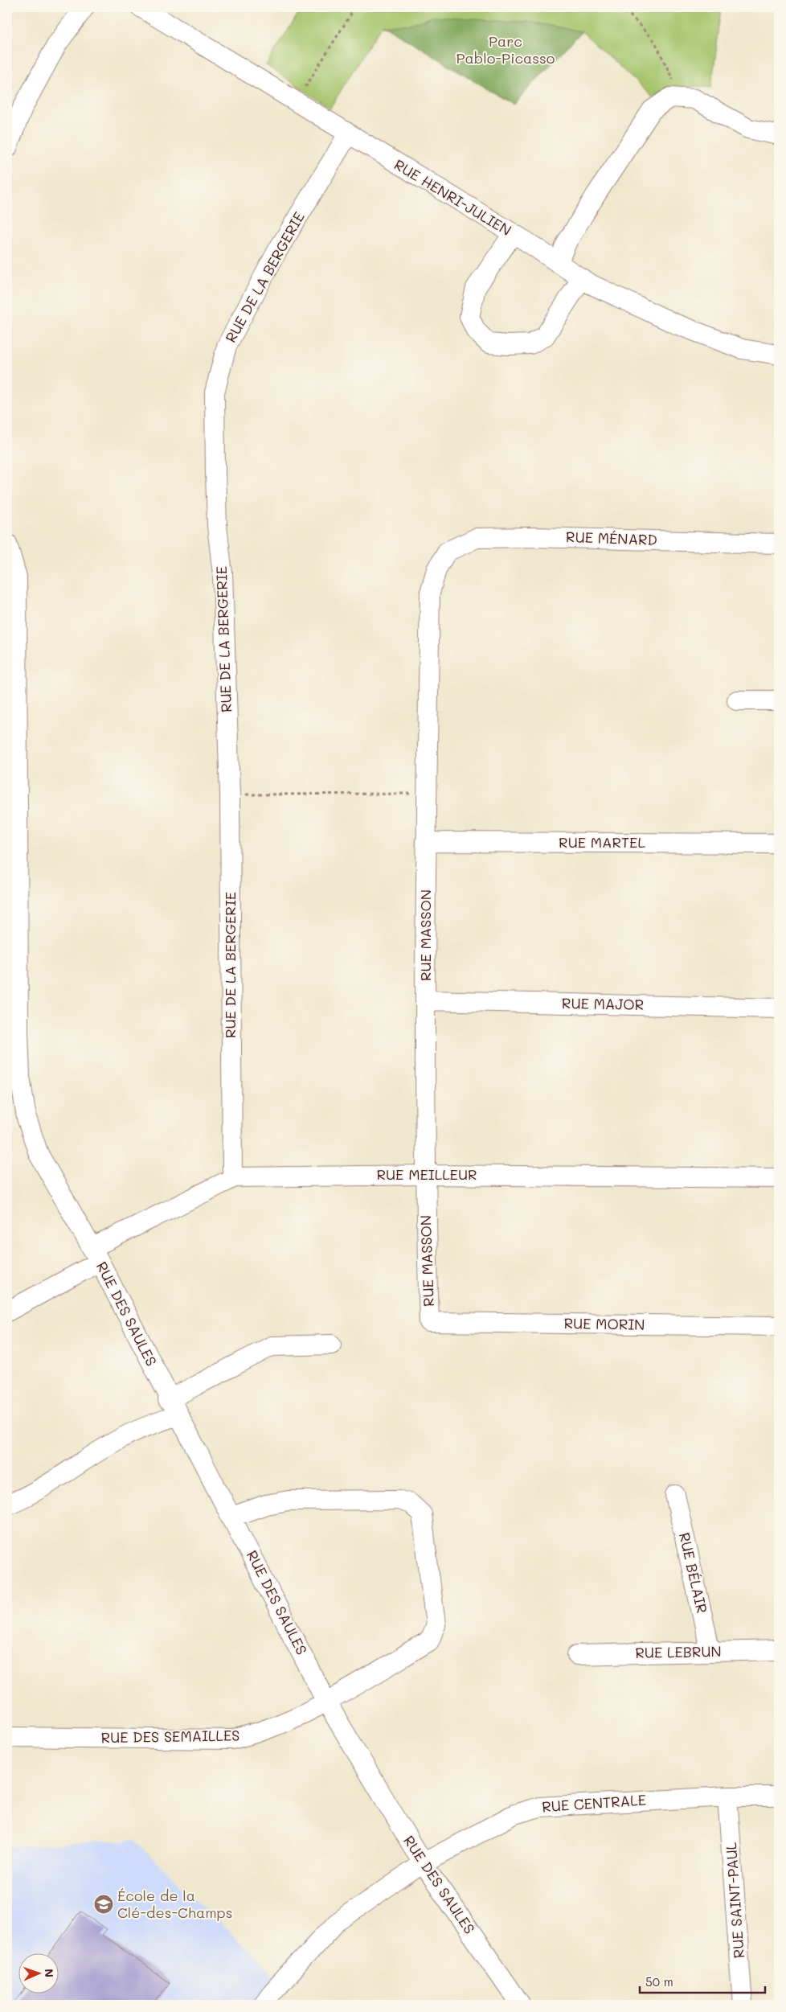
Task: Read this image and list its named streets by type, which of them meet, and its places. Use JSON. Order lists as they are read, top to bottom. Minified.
{"streets":{"street":["RUE HENRI-JULIEN","RUE DE LA BERGERIE","RUE MÉNARD","RUE MARTEL","RUE MASSON","RUE MAJOR","RUE MEILLEUR","RUE DES SAULES","RUE MORIN","RUE BÉLAIR","RUE LEBRUN","RUE DES SEMAILLES","RUE CENTRALE","RUE SAINT-PAUL"]},"crossings":[["RUE HENRI-JULIEN","RUE DE LA BERGERIE"],["RUE DE LA BERGERIE","RUE MEILLEUR"],["RUE MÉNARD","RUE MASSON"],["RUE MARTEL","RUE MASSON"],["RUE MASSON","RUE MAJOR"],["RUE MASSON","RUE MEILLEUR"],["RUE MASSON","RUE MORIN"],["RUE MEILLEUR","RUE DES SAULES"],["RUE DES SAULES","RUE DES SEMAILLES"],["RUE DES SAULES","RUE CENTRALE"],["RUE BÉLAIR","RUE LEBRUN"],["RUE CENTRALE","RUE SAINT-PAUL"]],"parks":["Parc Pablo-Picasso"],"places":{"school or university":["École de la Clé-des-Champs"]},"scale_bar":"50 m","north":"right"}
